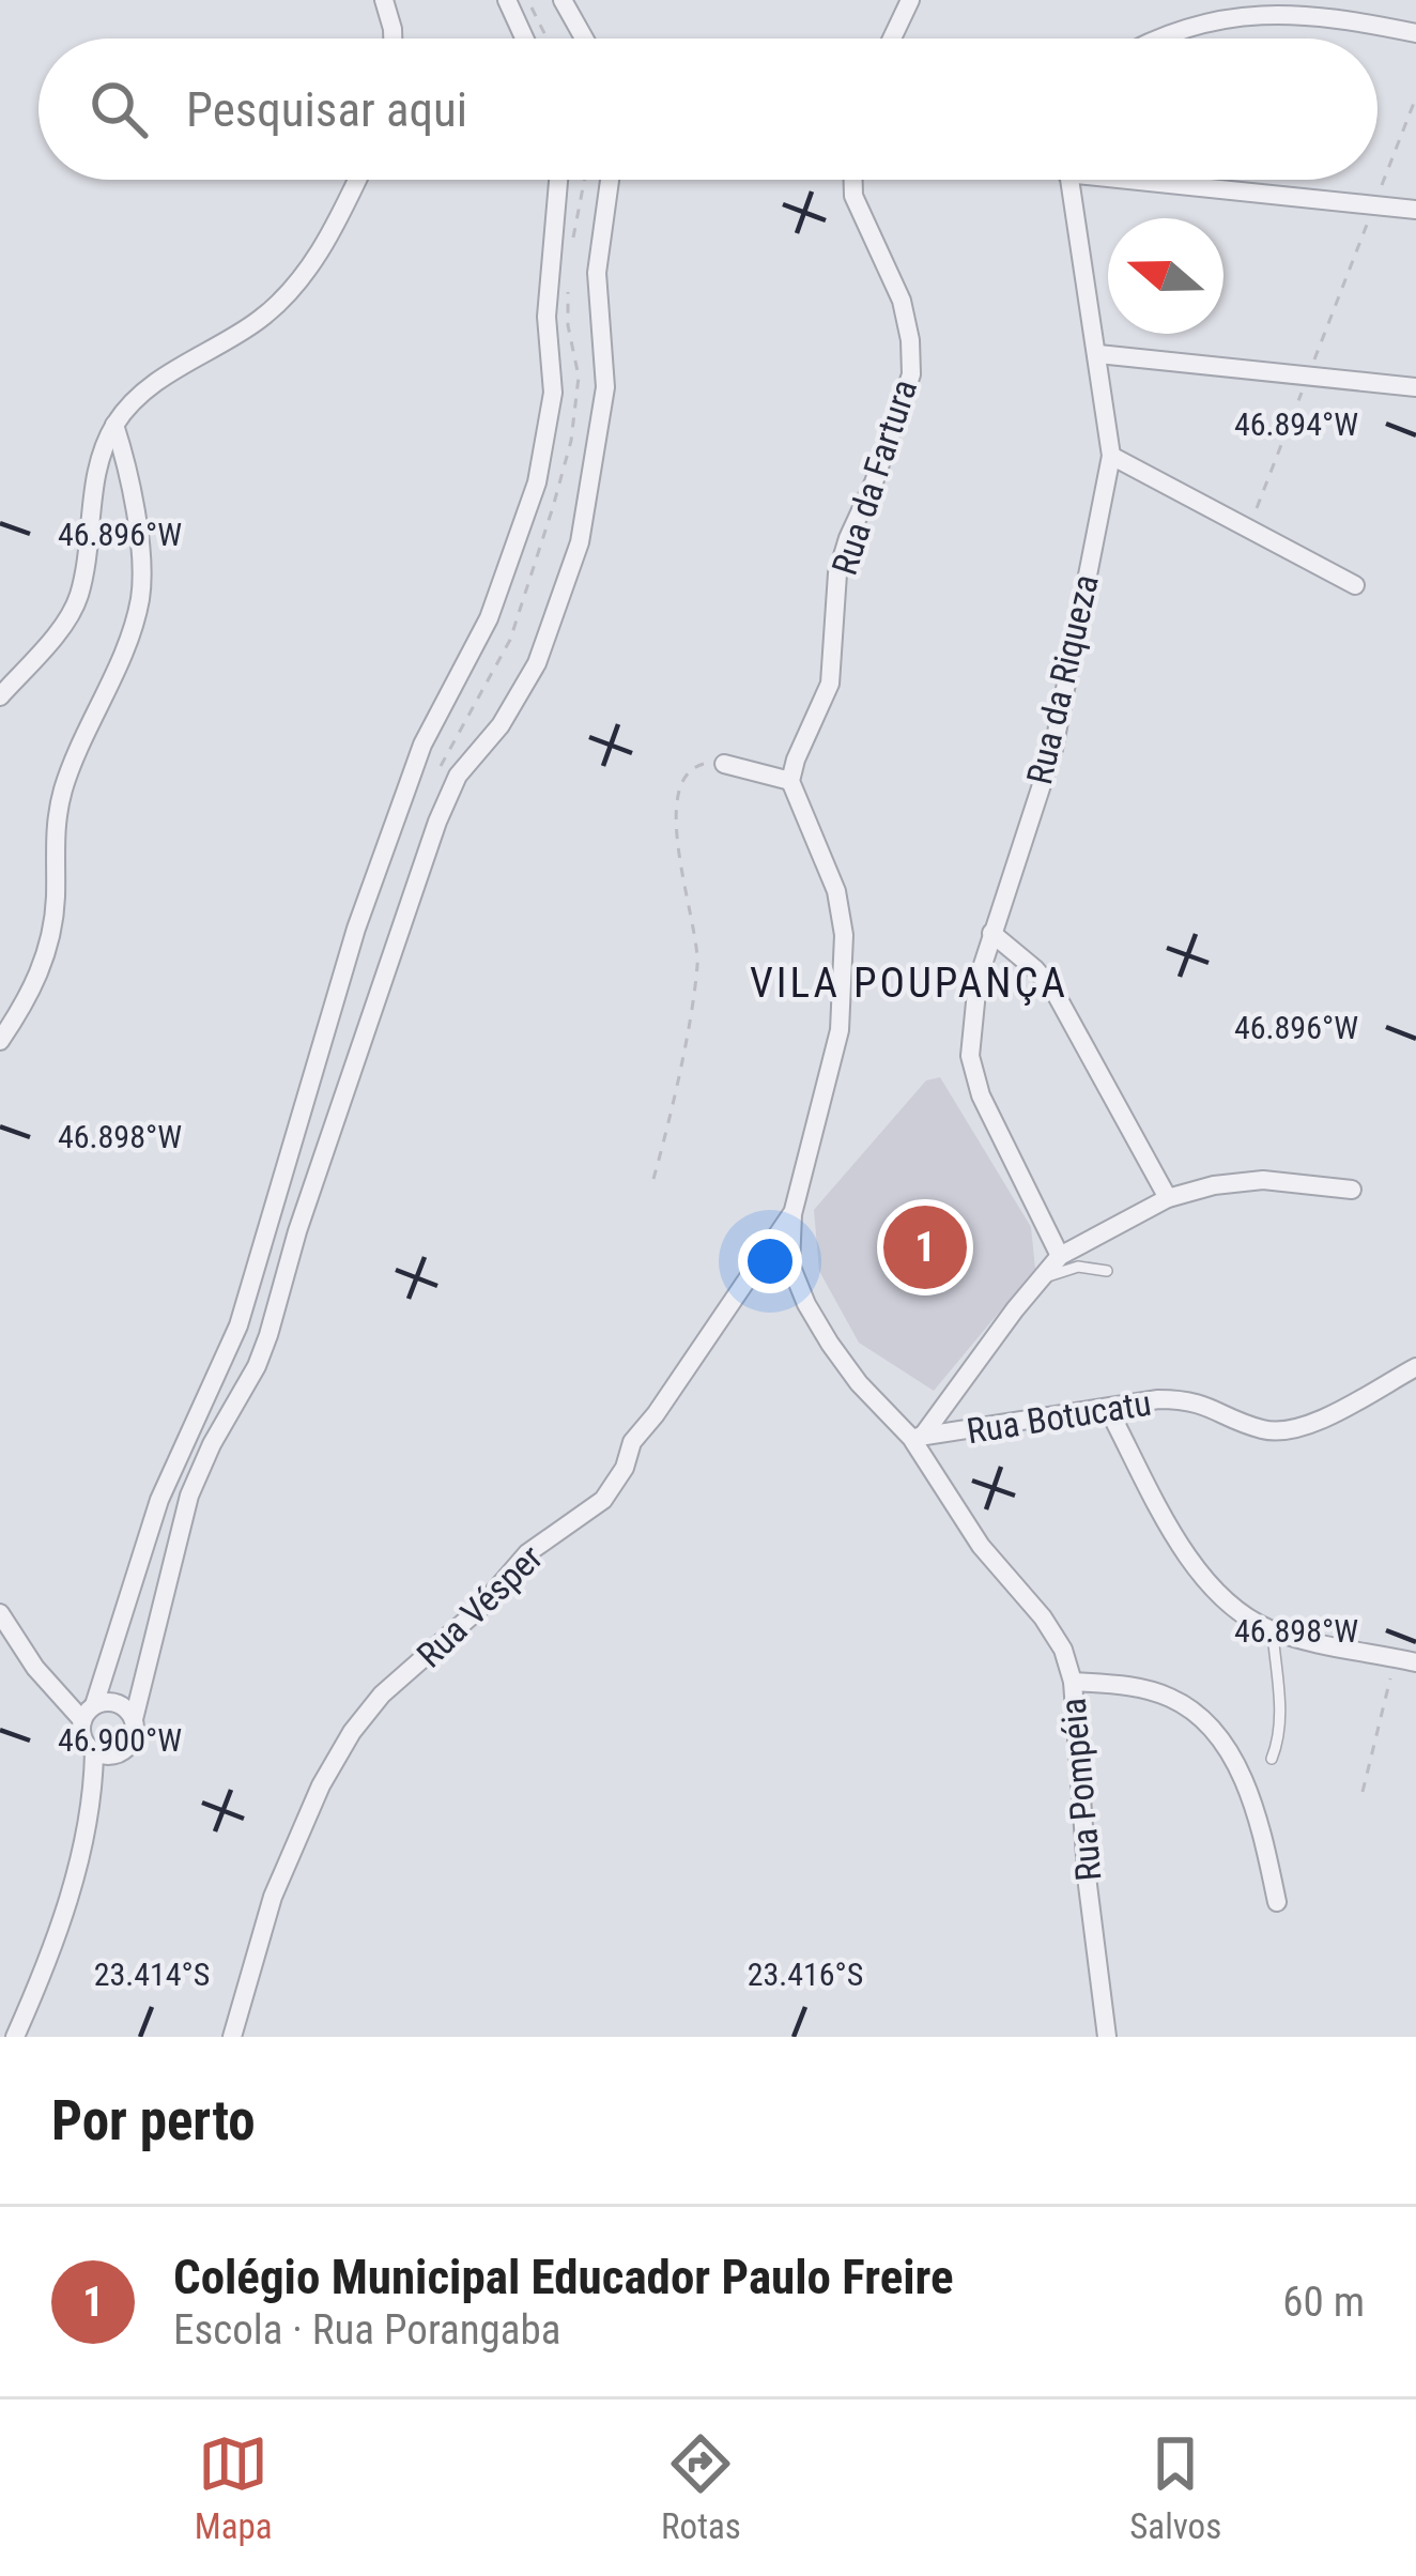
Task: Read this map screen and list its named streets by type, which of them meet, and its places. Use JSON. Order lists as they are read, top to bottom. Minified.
{"streets":{"street":["Rua da Fartura","Rua da Riqueza","Rua Botucatu","Rua Vésper","Rua Pompéia"]},"crossings":[["Rua Botucatu","Rua Pompéia"]],"districts":["VILA POUPANÇA"],"north":"left","page":{"search":"Pesquisar aqui","pins":"1","heading":"Por perto","list":[{"mark":"1","name":"Colégio Municipal Educador Paulo Freire","note":"Escola · Rua Porangaba","value":"60 m"}],"nav":["Mapa","Rotas","Salvos"]},"coordinates":["46.894°W","46.896°W","46.898°W","46.900°W","23.414°S","23.416°S"]}
